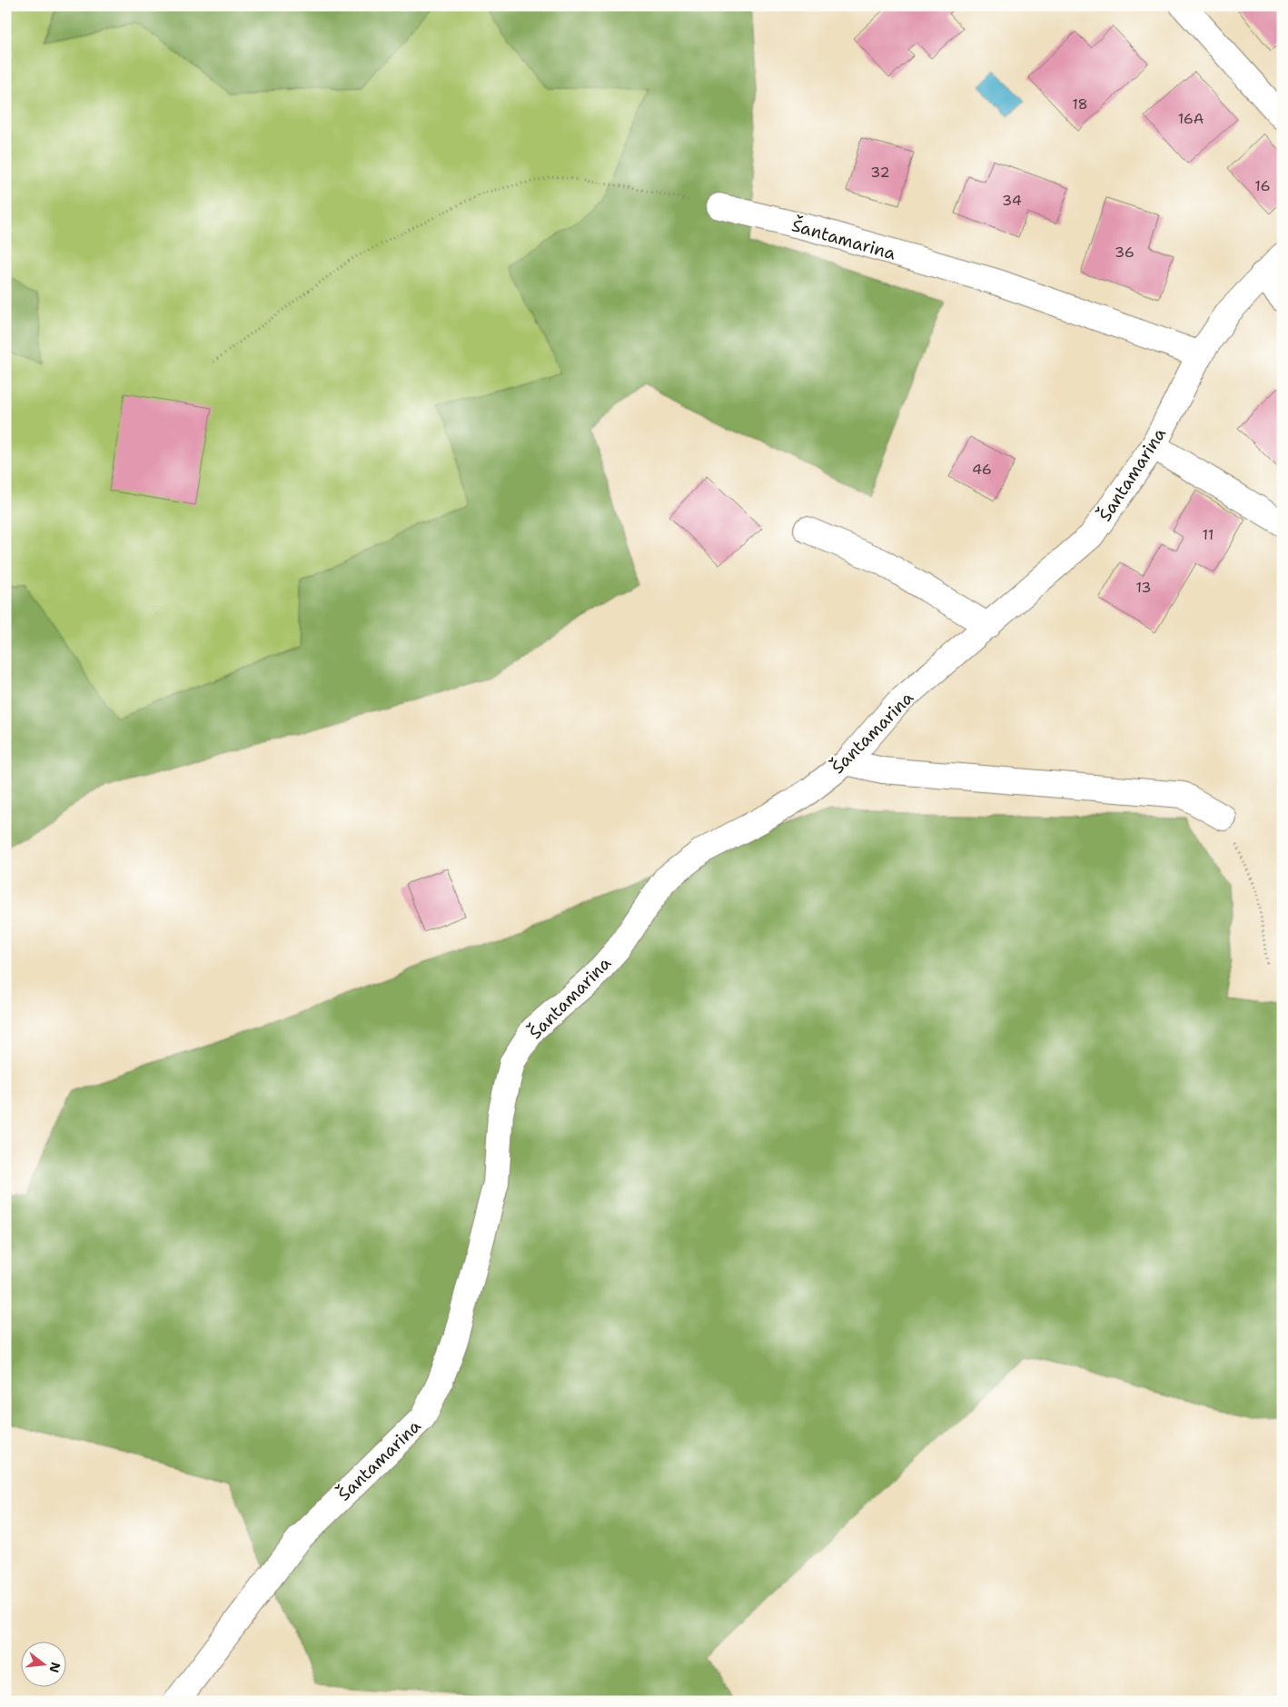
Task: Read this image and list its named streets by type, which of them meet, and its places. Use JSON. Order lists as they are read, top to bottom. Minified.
{"streets":{"street":["Šantamarina"]},"house_numbers":["18","16A","32","16","34","36","46","11","13"],"north":"right"}
